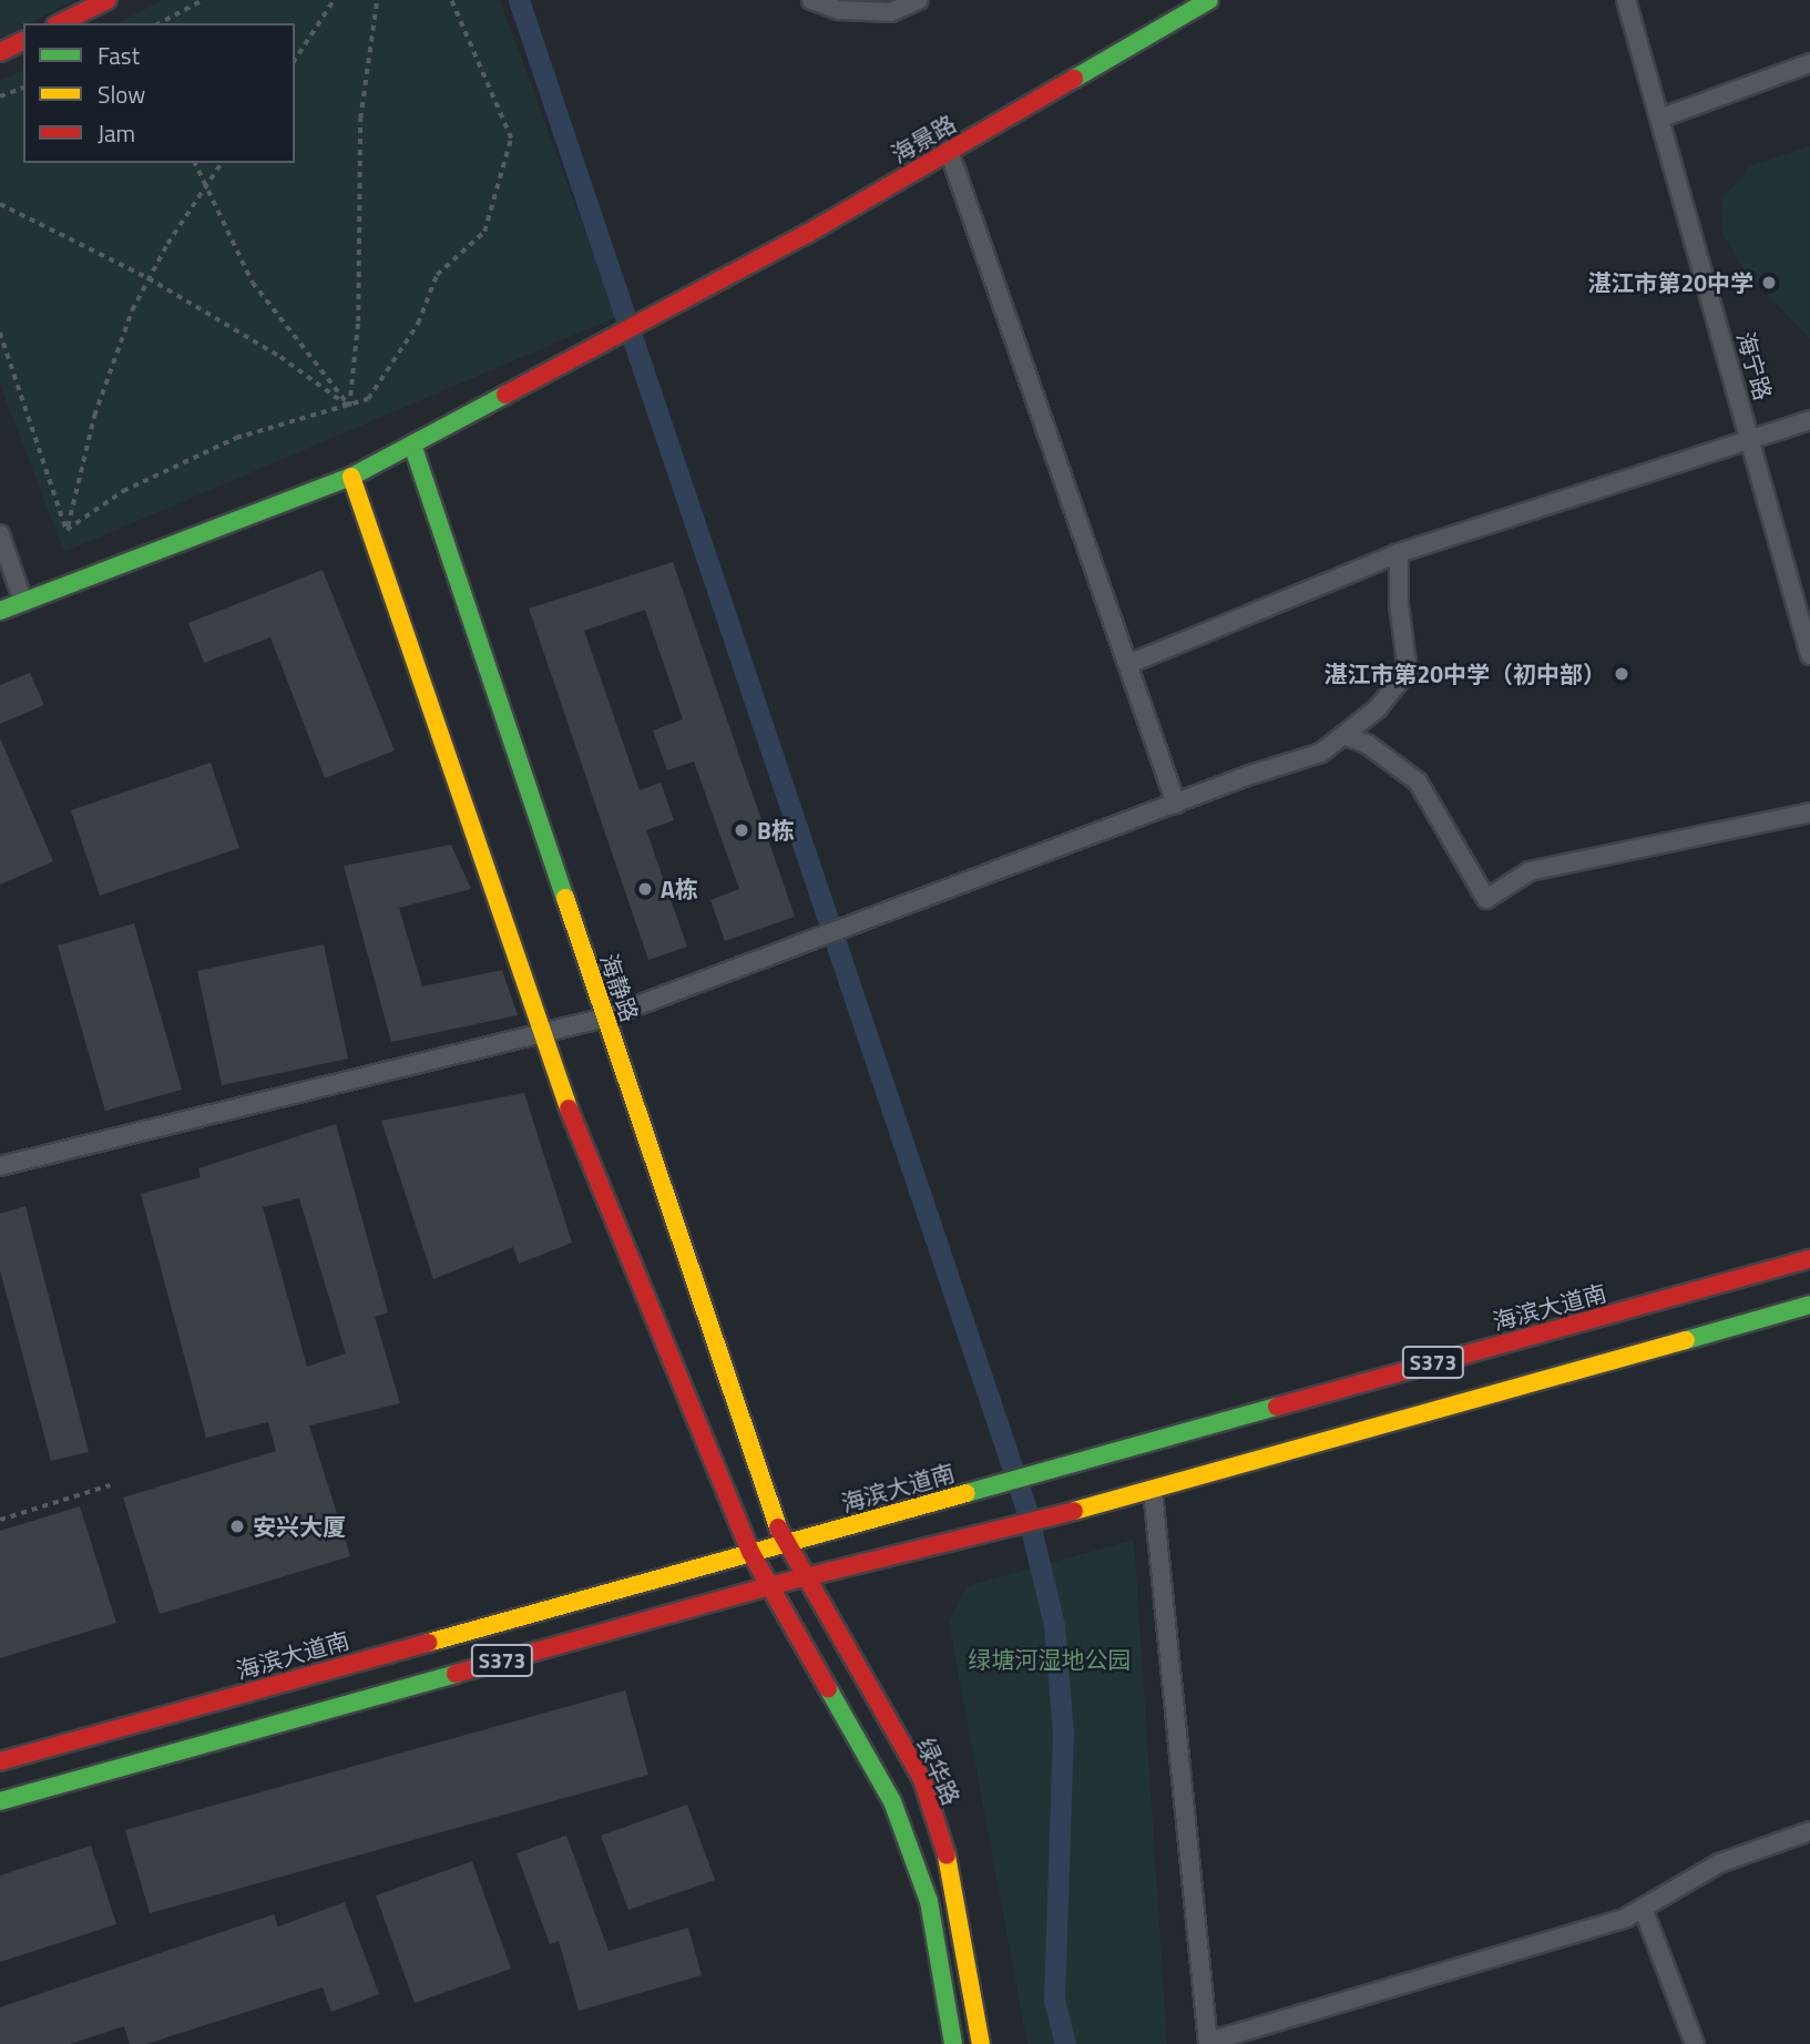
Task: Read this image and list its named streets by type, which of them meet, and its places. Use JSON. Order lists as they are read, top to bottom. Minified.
{"streets":{"main road":["海景路","海静路","海滨大道南","S373","绿华路"],"street":["海宁路"]},"crossings":[["海景路","海静路"],["海静路","海滨大道南"],["海静路","绿华路"],["海滨大道南","绿华路"],["S373","绿华路"]],"parks":["绿塘河湿地公园"],"places":["湛江市第20中学","湛江市第20中学（初中部）","B栋","A栋","安兴大厦"],"legend":["Fast","Slow","Jam"]}
